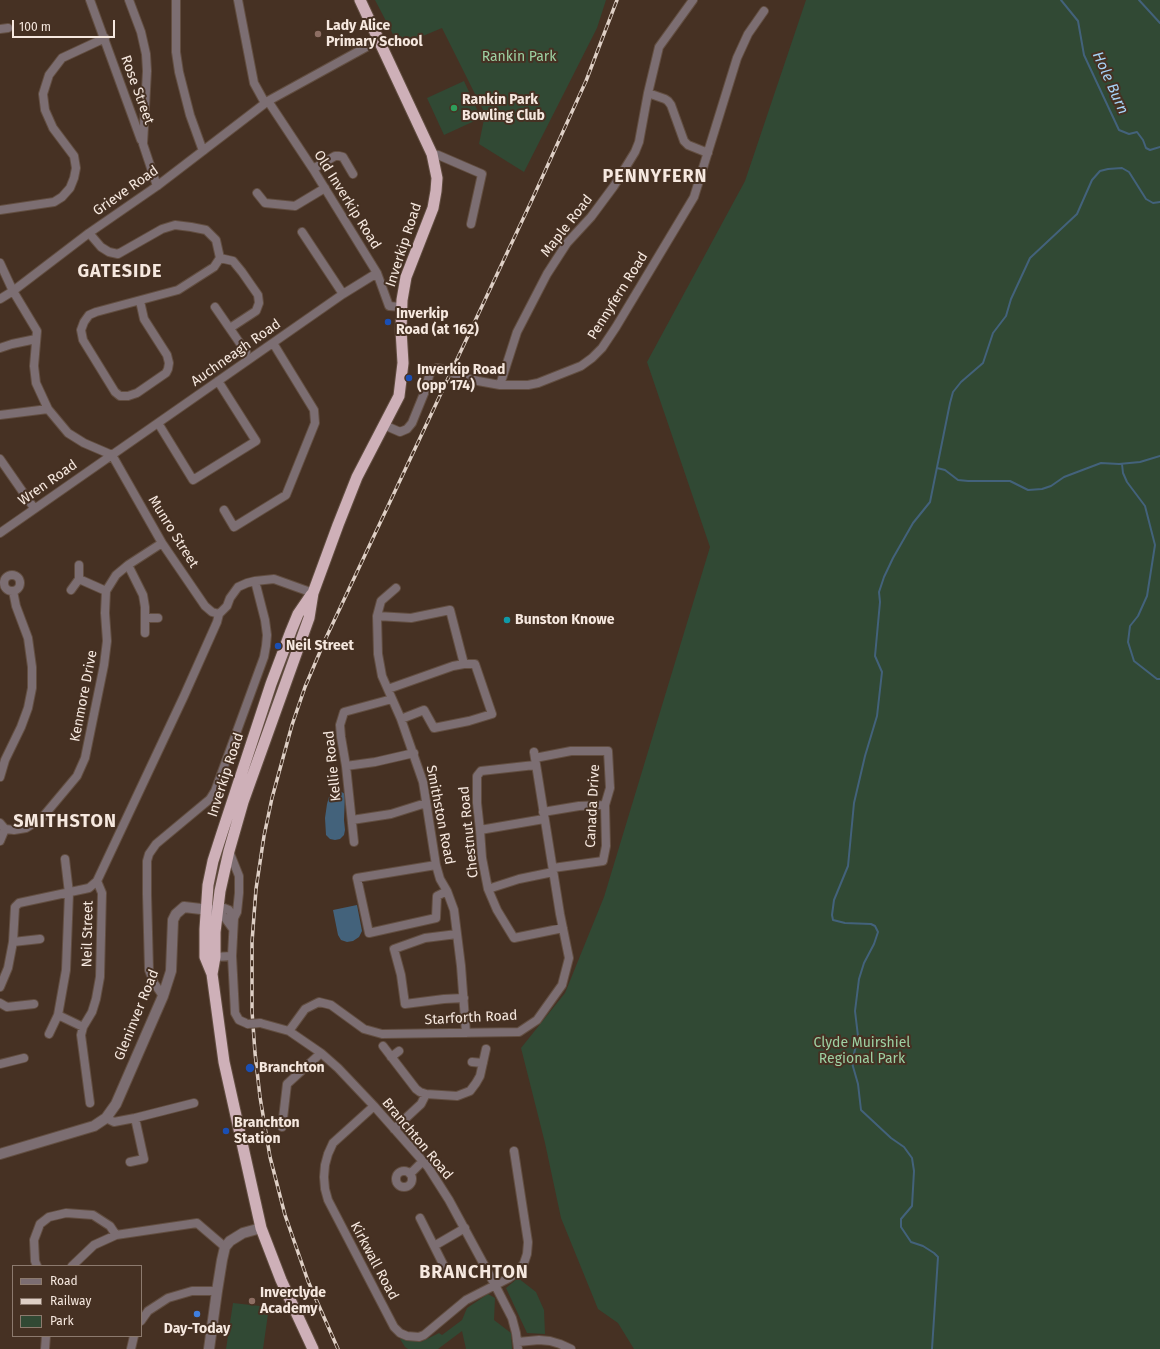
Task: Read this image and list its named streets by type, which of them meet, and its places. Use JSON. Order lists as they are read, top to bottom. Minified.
{"streets":{"highway":["Inverkip Road"],"street":["Rose Street","Grieve Road","Old Inverkip Road","Maple Road","Pennyfern Road","Auchneagh Road","Wren Road","Munro Street","Kenmore Drive","Kellie Road","Canada Drive","Smithston Road","Chestnut Road","Neil Street","Gleninver Road","Starforth Road","Branchton Road","Kirkwall Road"]},"crossings":[["Rose Street","Grieve Road"],["Grieve Road","Old Inverkip Road"],["Grieve Road","Inverkip Road"],["Old Inverkip Road","Inverkip Road"],["Old Inverkip Road","Auchneagh Road"],["Maple Road","Pennyfern Road"],["Inverkip Road","Pennyfern Road"],["Inverkip Road","Neil Street"],["Inverkip Road","Gleninver Road"],["Auchneagh Road","Wren Road"],["Auchneagh Road","Munro Street"],["Wren Road","Munro Street"],["Munro Street","Neil Street"],["Kellie Road","Smithston Road"],["Canada Drive","Chestnut Road"],["Canada Drive","Starforth Road"],["Smithston Road","Starforth Road"],["Chestnut Road","Starforth Road"],["Starforth Road","Branchton Road"],["Branchton Road","Kirkwall Road"]],"districts":["PENNYFERN","GATESIDE","SMITHSTON","BRANCHTON"],"water":["Hole Burn"],"parks":["Rankin Park","Clyde Muirshiel Regional Park"],"places":["Lady Alice Primary School","Rankin Park Bowling Club","Inverkip Road (at 162)","Inverkip Road (opp 174)","Bunston Knowe","Neil Street","Branchton","Branchton Station","Inverclyde Academy","Day-Today"],"legend":["Road","Railway","Park"],"scale_bar":"100 m"}
